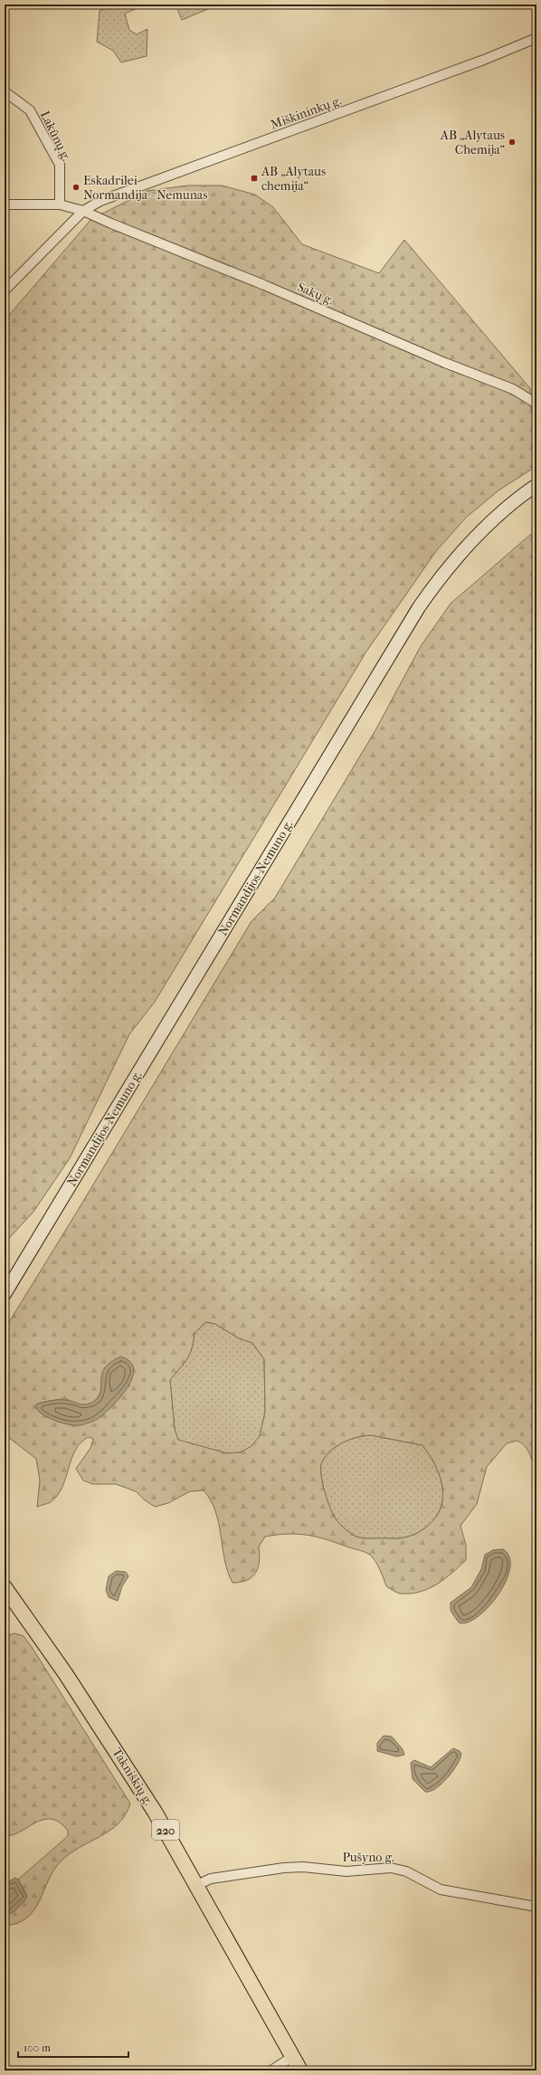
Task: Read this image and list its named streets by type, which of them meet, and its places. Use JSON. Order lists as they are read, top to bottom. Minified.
{"streets":{"main road":["Normandijos-Nemuno g.","Takniškių g.","220"],"street":["Miškininkų g.","Lakūnų g.","Sakų g.","Pušyno g."]},"crossings":[["Miškininkų g.","Sakų g."],["Lakūnų g.","Sakų g."],["Takniškių g.","Pušyno g."]],"places":{"other":["AB „Alytaus Chemija“","Eskadrilei Normandija - Nemunas"],"transit":["AB „Alytaus chemija“"]},"scale_bar":"100 m"}
